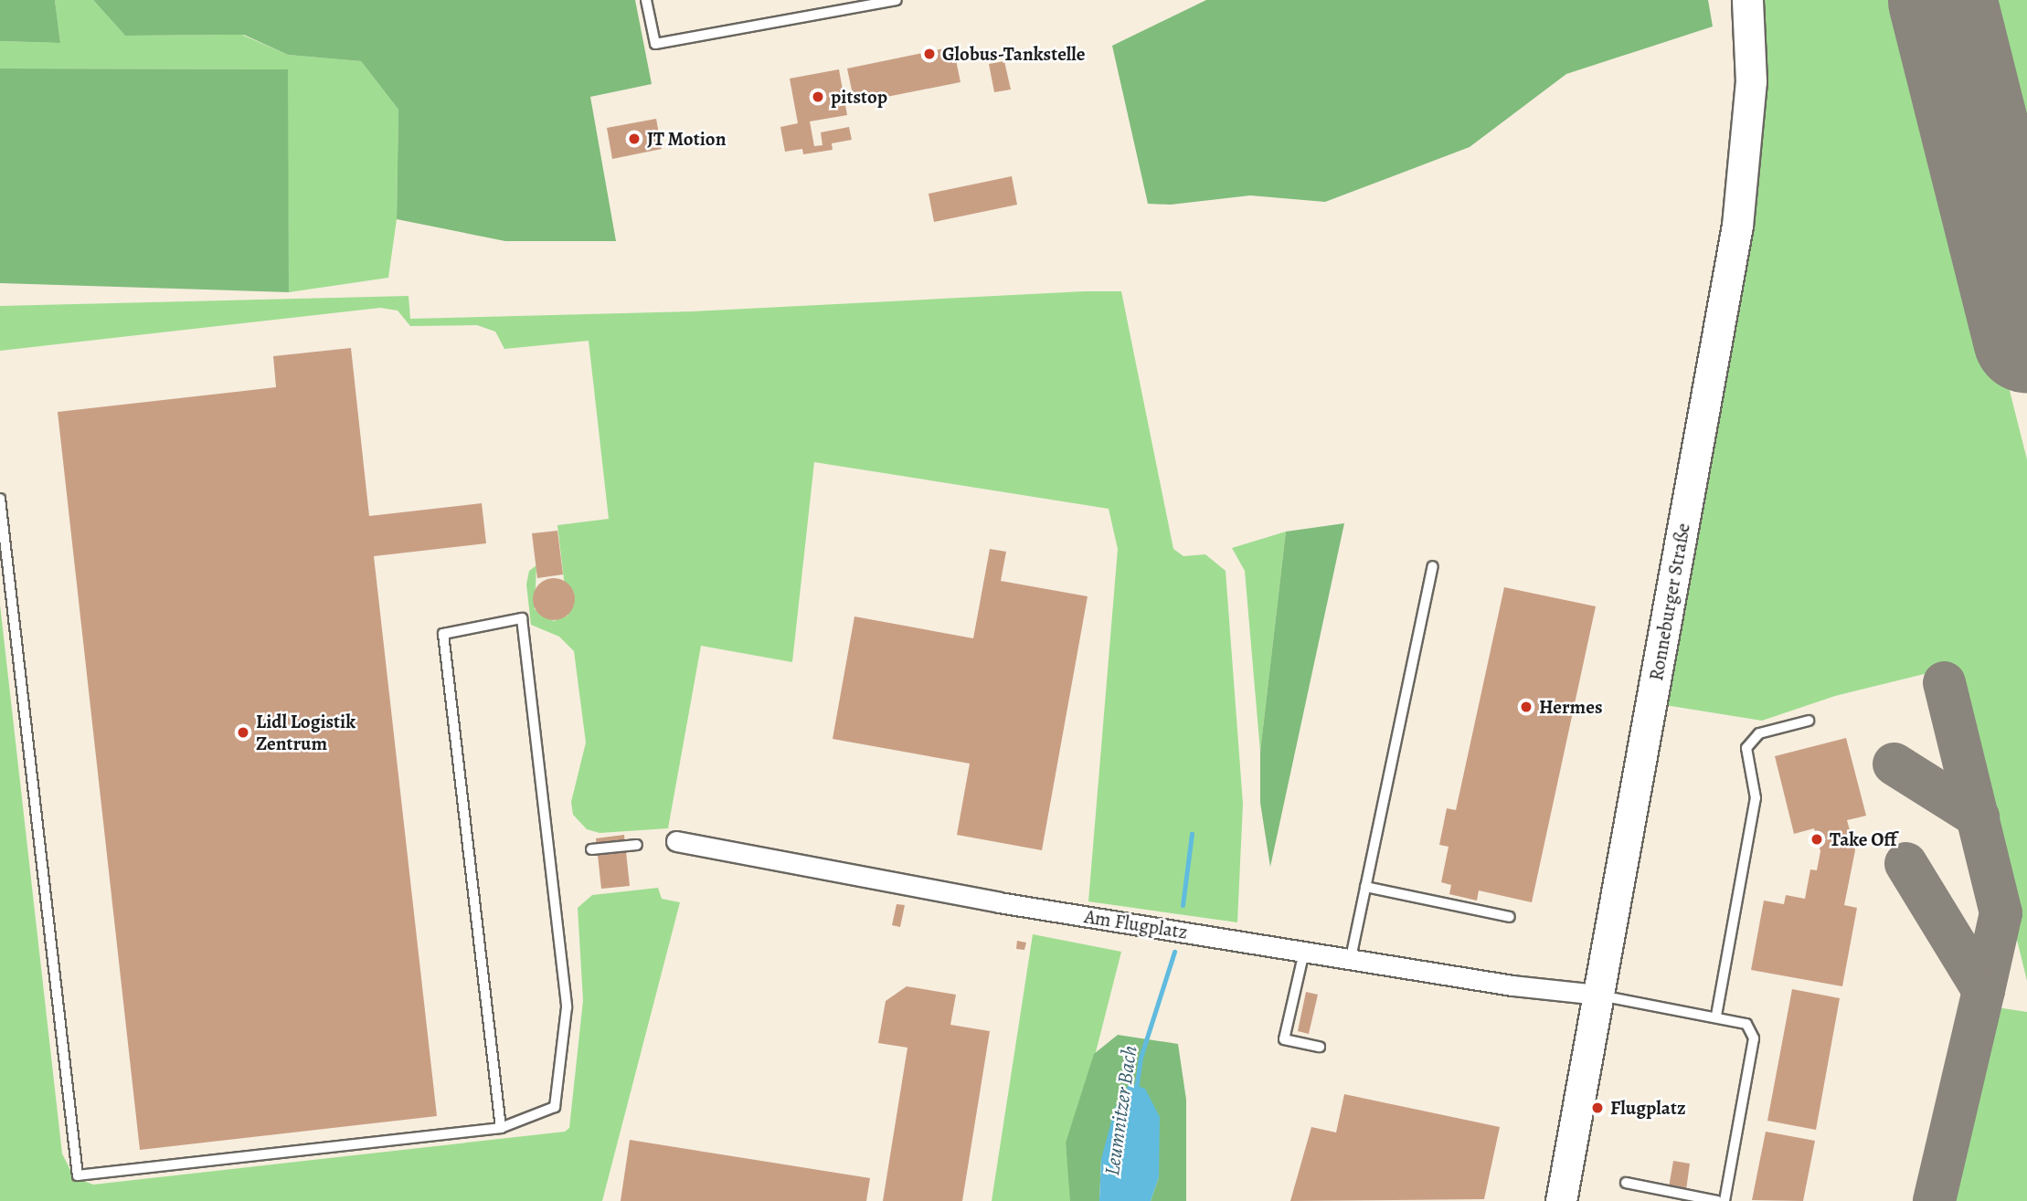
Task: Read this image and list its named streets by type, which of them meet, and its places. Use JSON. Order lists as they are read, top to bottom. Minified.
{"streets":{"main road":["Ronneburger Straße"],"street":["Am Flugplatz"]},"crossings":[["Ronneburger Straße","Am Flugplatz"]],"water":["Leumnitzer Bach"],"places":["Globus-Tankstelle","pitstop","JT Motion","Hermes","Lidl Logistik Zentrum","Take Off","Flugplatz"]}
